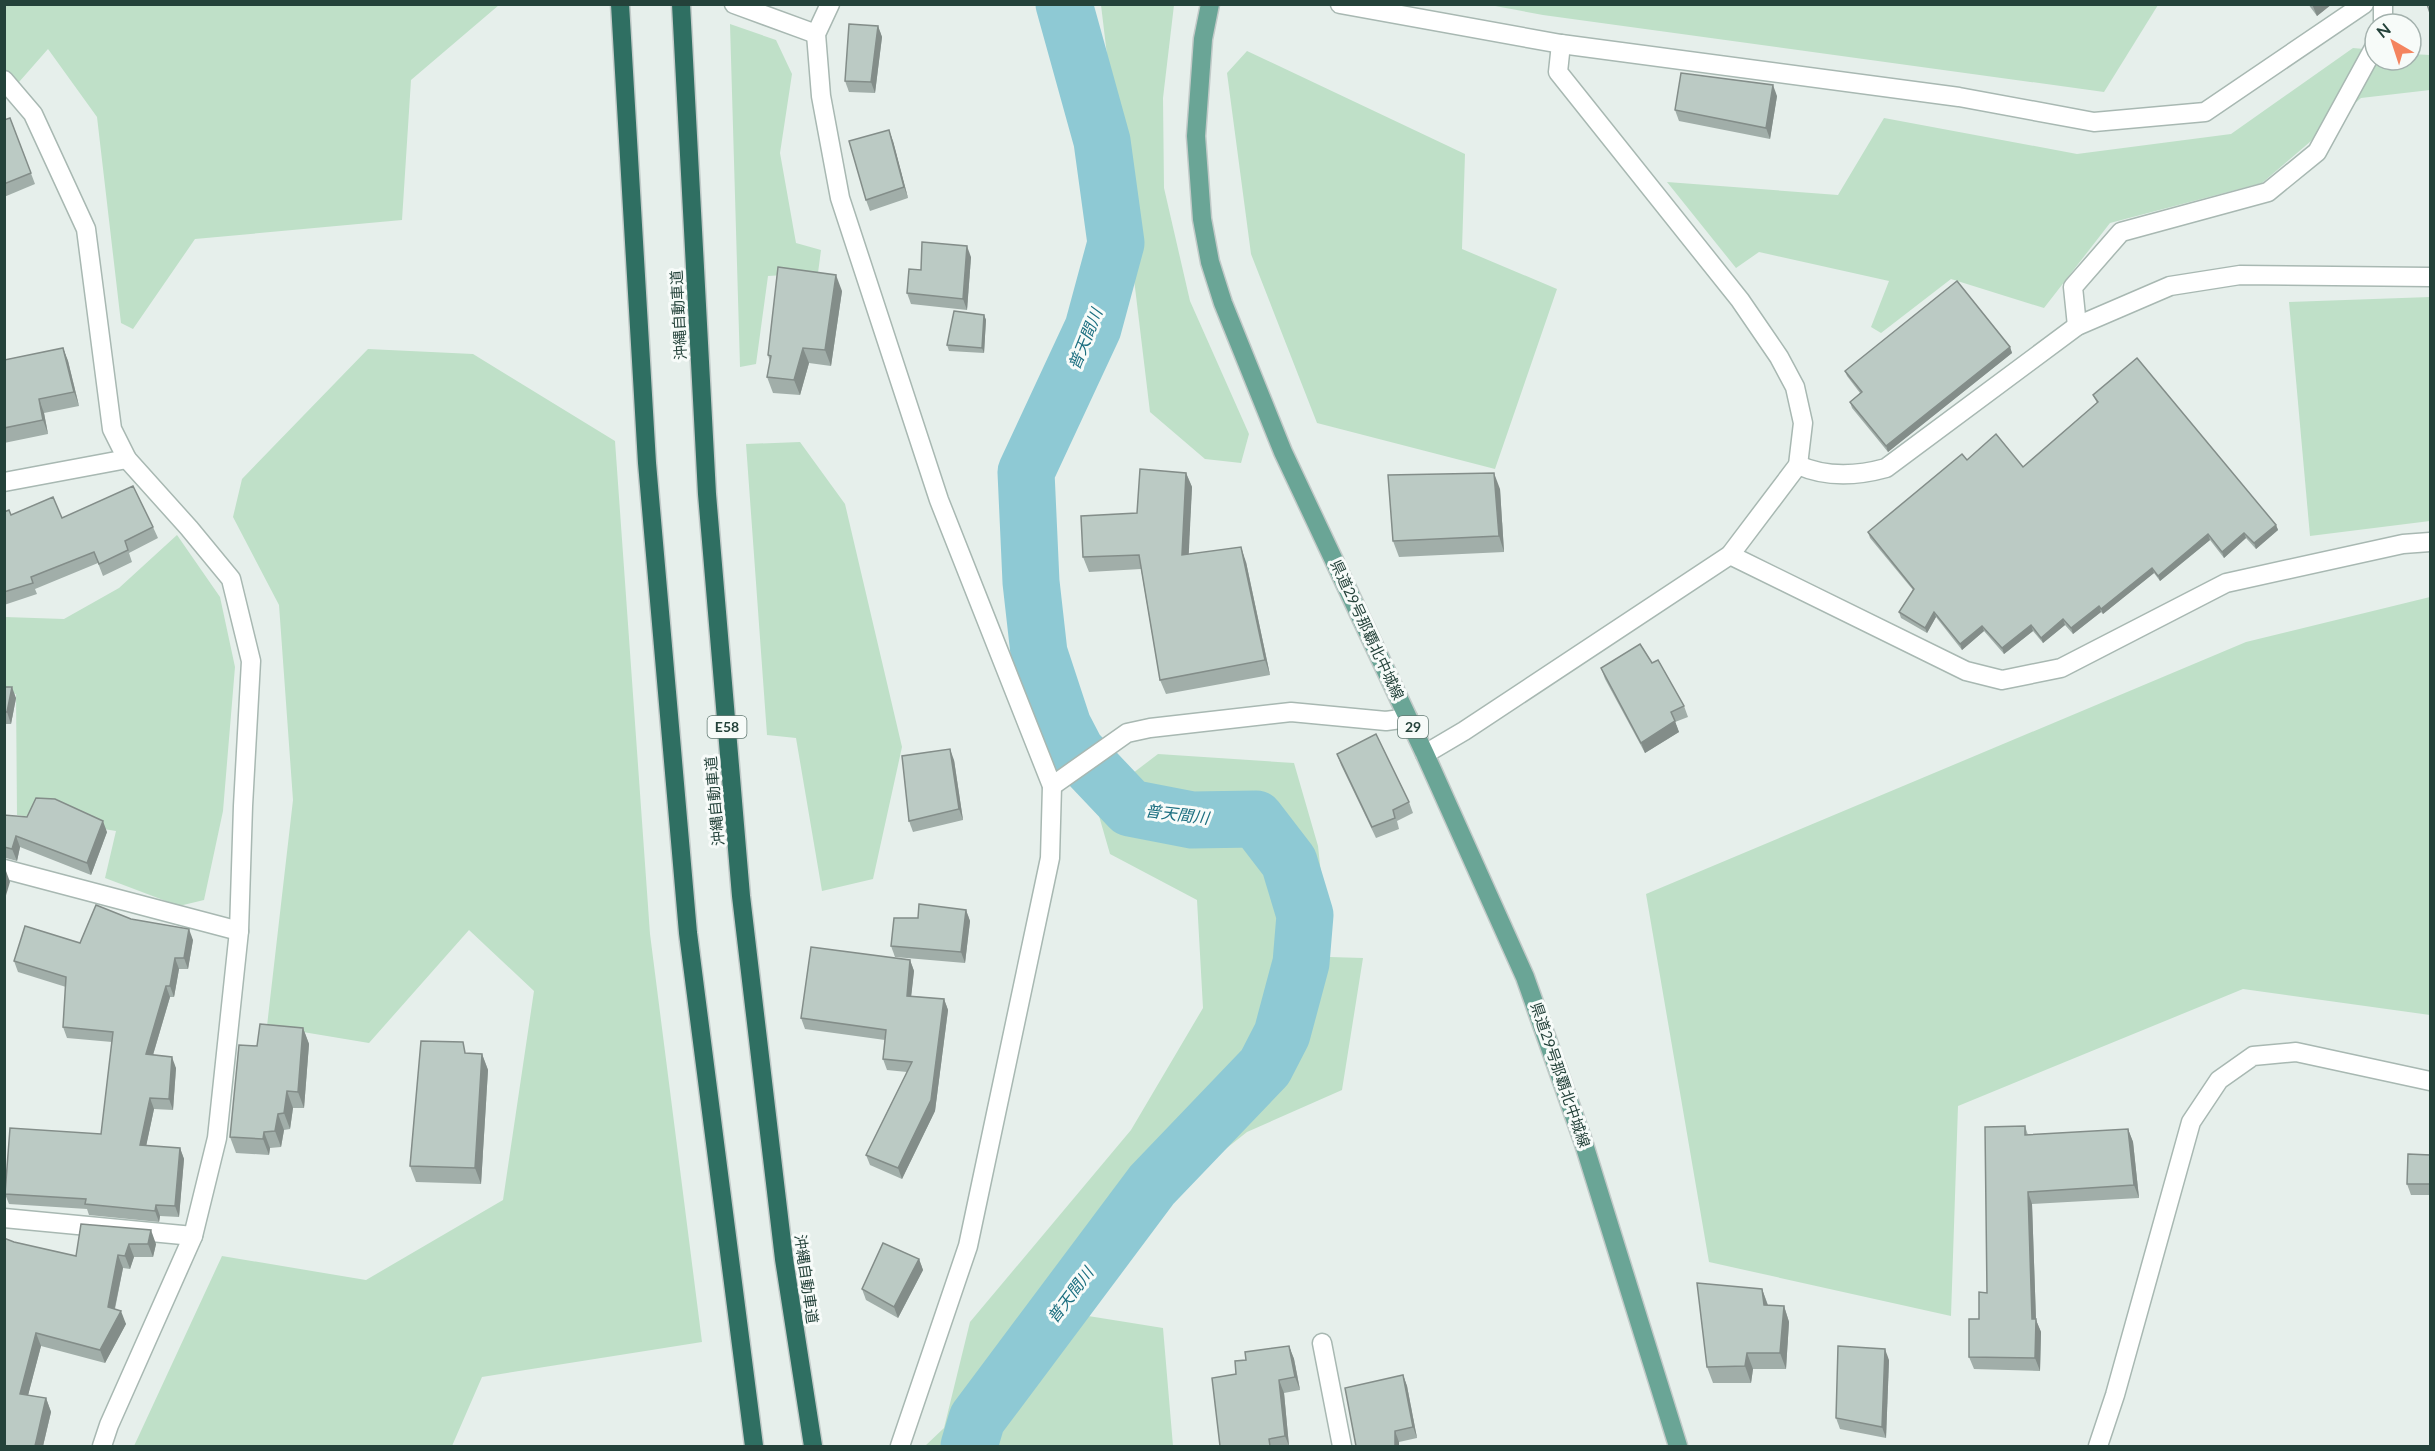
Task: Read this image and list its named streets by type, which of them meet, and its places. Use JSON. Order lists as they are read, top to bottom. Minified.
{"streets":{"highway":["沖縄自動車道","E58"],"main road":["県道29号那覇北中城線","29"]},"water":["普天間川"],"north":"top left"}
